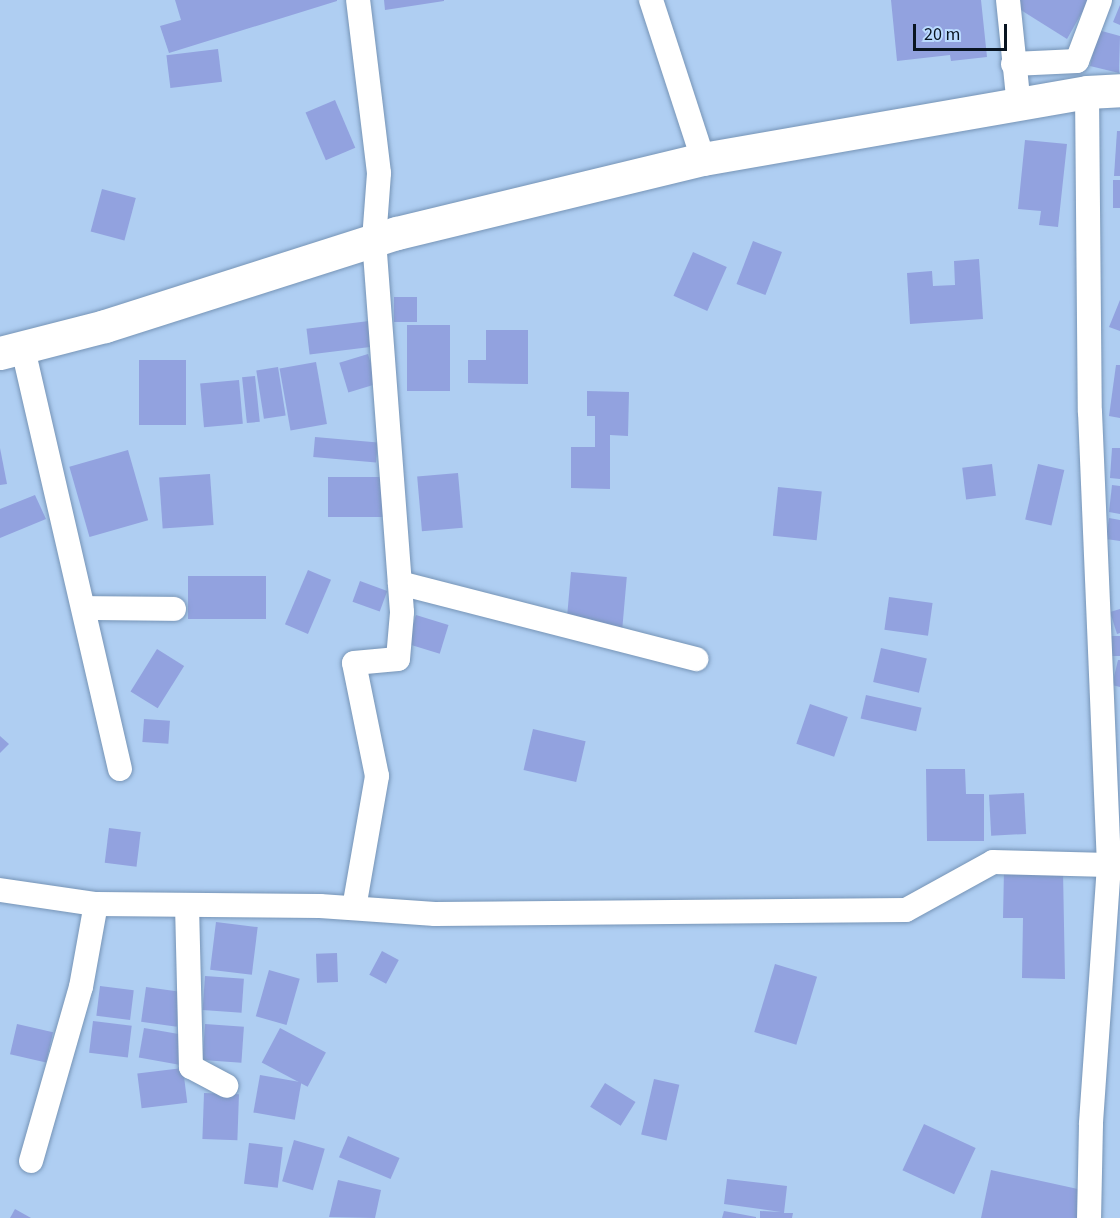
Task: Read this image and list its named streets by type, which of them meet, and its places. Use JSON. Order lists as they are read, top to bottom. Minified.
{"scale_bar":"20 m"}
